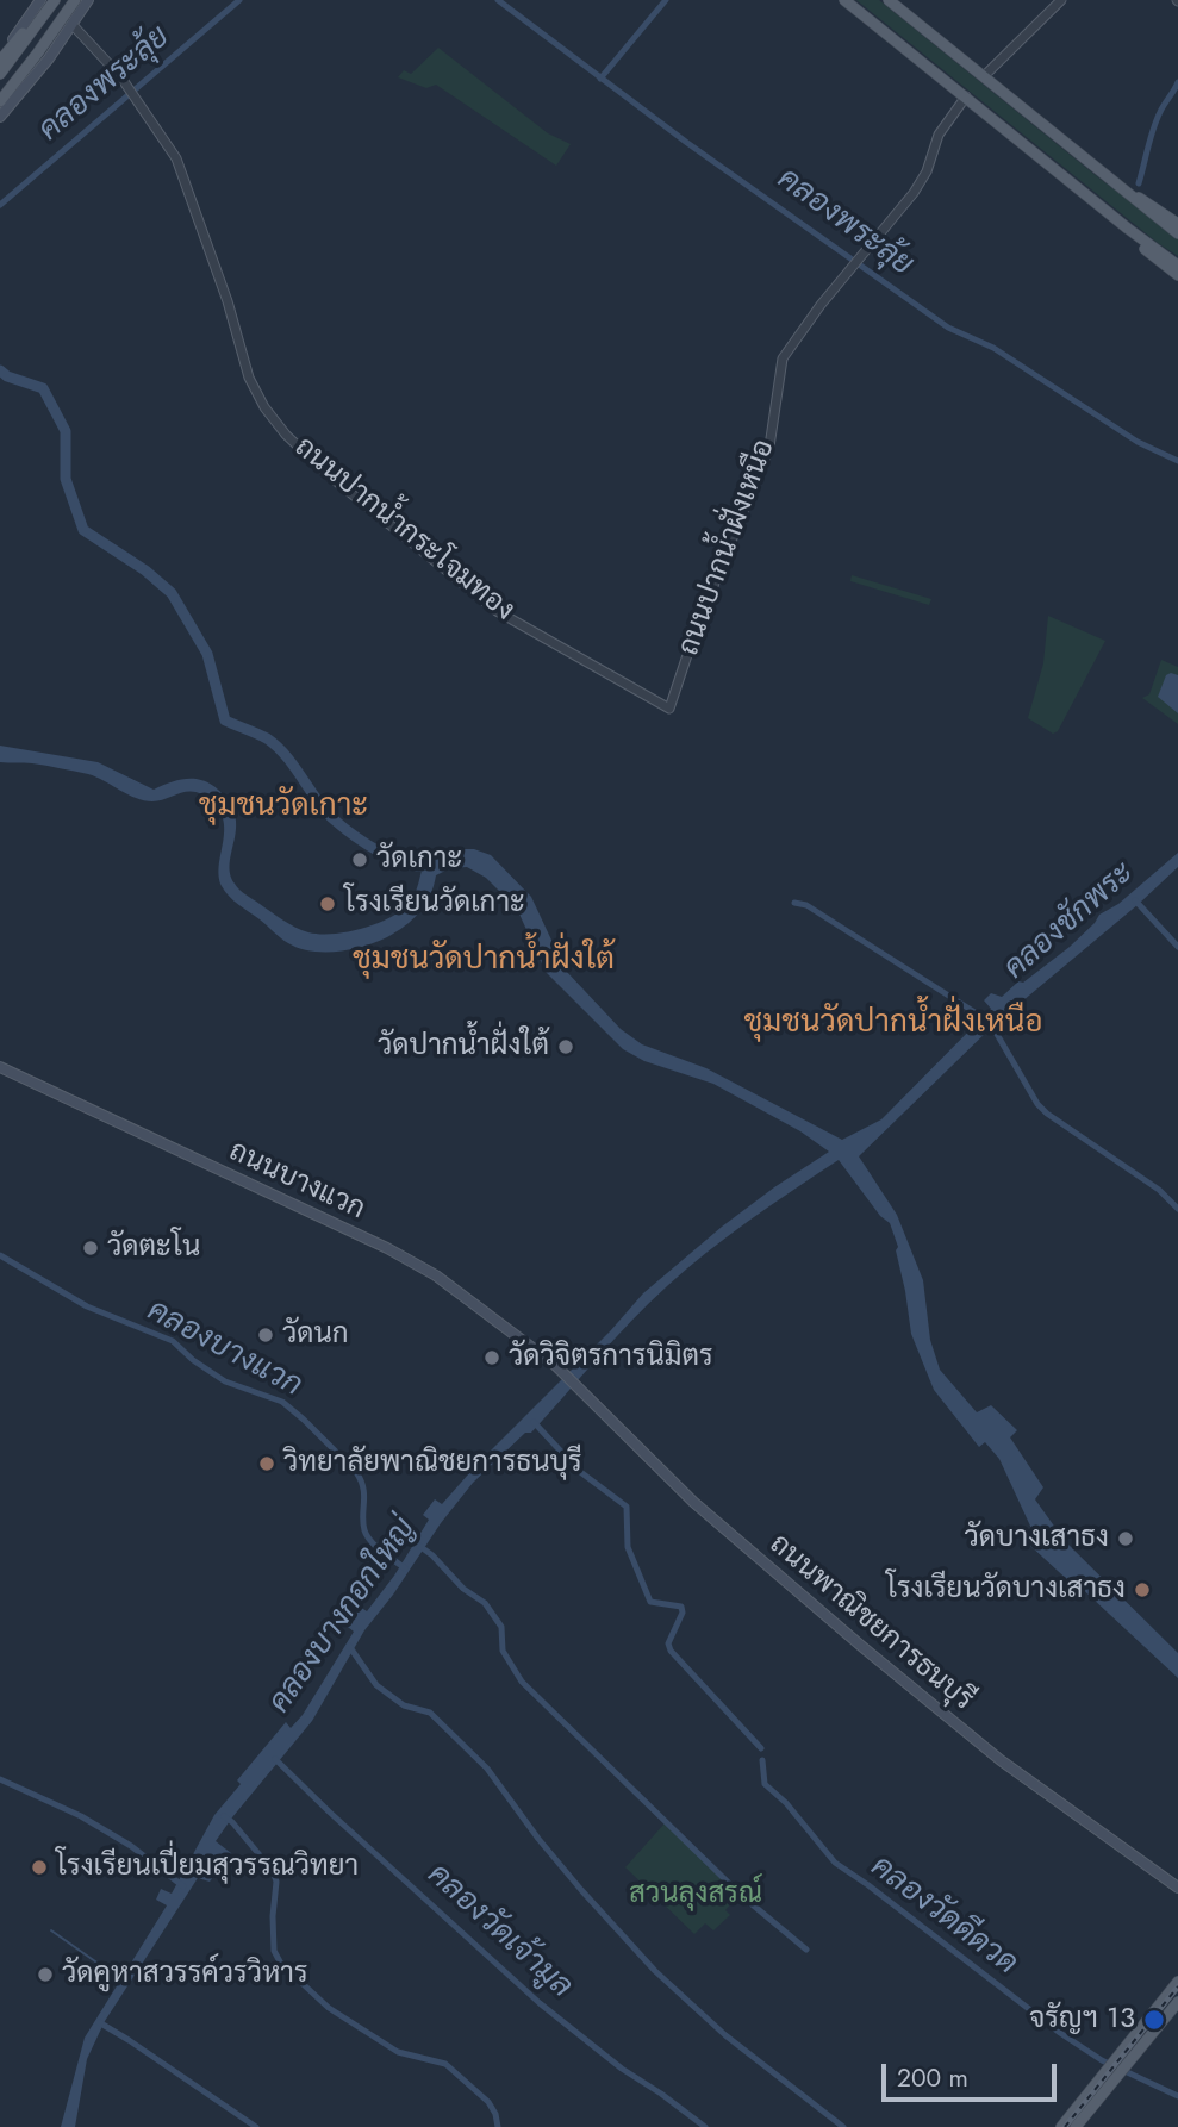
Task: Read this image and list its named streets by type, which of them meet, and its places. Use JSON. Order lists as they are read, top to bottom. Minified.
{"streets":{"main road":["ถนนบางแวก","ถนนพาณิชยการธนบุรี"],"street":["ถนนปากน้ำกระโจมทอง","ถนนปากน้ำฝั่งเหนือ"]},"crossings":[["ถนนปากน้ำกระโจมทอง","ถนนปากน้ำฝั่งเหนือ"],["ถนนบางแวก","ถนนพาณิชยการธนบุรี"]],"districts":["ชุมชนวัดเกาะ","ชุมชนวัดปากน้ำฝั่งใต้","ชุมชนวัดปากน้ำฝั่งเหนือ"],"water":["คลองพระลุ้ย","คลองชักพระ","คลองบางแวก","คลองบางกอกใหญ่","คลองวัดดีดวด","คลองวัดเจ้ามูล"],"parks":["สวนลุงสรณ์"],"places":["วัดเกาะ","โรงเรียนวัดเกาะ","วัดปากน้ำฝั่งใต้","วัดตะโน","วัดนก","วัดวิจิตรการนิมิตร","วิทยาลัยพาณิชยการธนบุรี","วัดบางเสาธง","โรงเรียนวัดบางเสาธง","โรงเรียนเปี่ยมสุวรรณวิทยา","วัดคูหาสวรรค์วรวิหาร","จรัญฯ 13"],"scale_bar":"200 m"}
